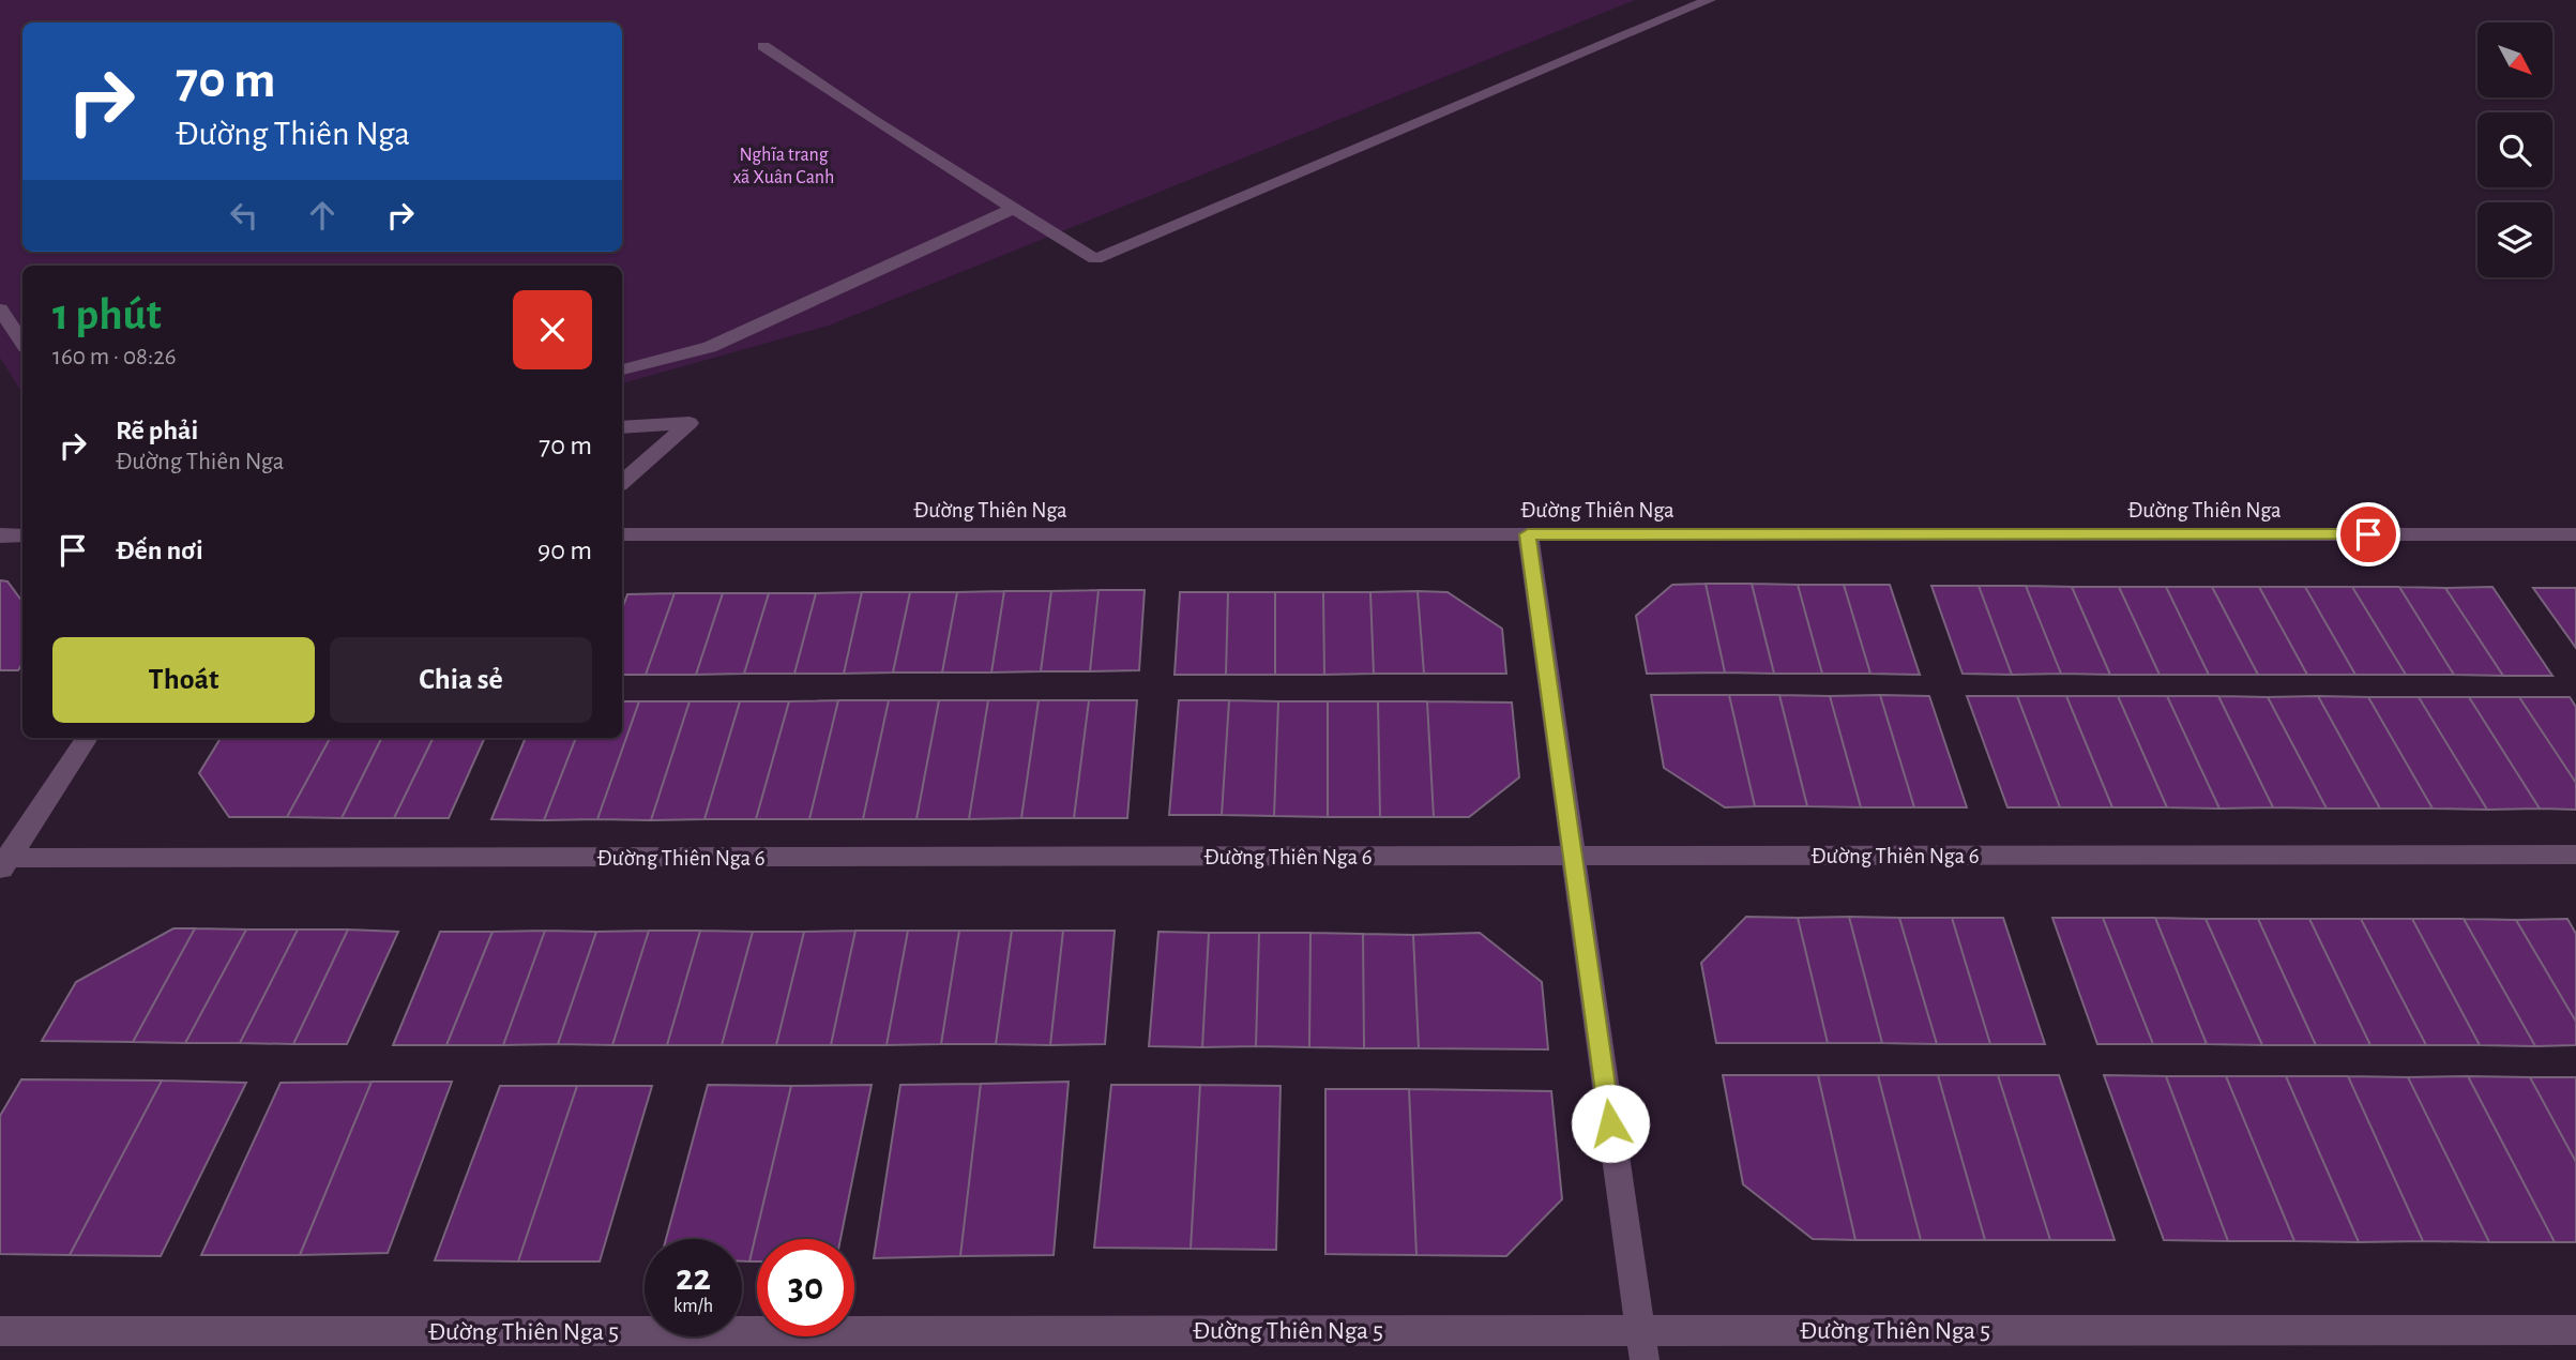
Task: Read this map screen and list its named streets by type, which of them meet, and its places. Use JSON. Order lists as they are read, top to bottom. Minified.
{"streets":{"street":["Đường Thiên Nga","Đường Thiên Nga 6","Đường Thiên Nga 5"]},"parks":["Nghĩa trang xã Xuân Canh"],"north":"bottom right","page":{"turn":["70 m","Đường Thiên Nga"],"heading":["1 phút","160 m · 08:26"],"list":[{"name":"Rẽ phải","note":"Đường Thiên Nga","value":"70 m"},{"name":"Đến nơi","value":"90 m"}],"buttons":["Thoát","Chia sẻ"],"speed":"22 km/h","limit":"30"}}
